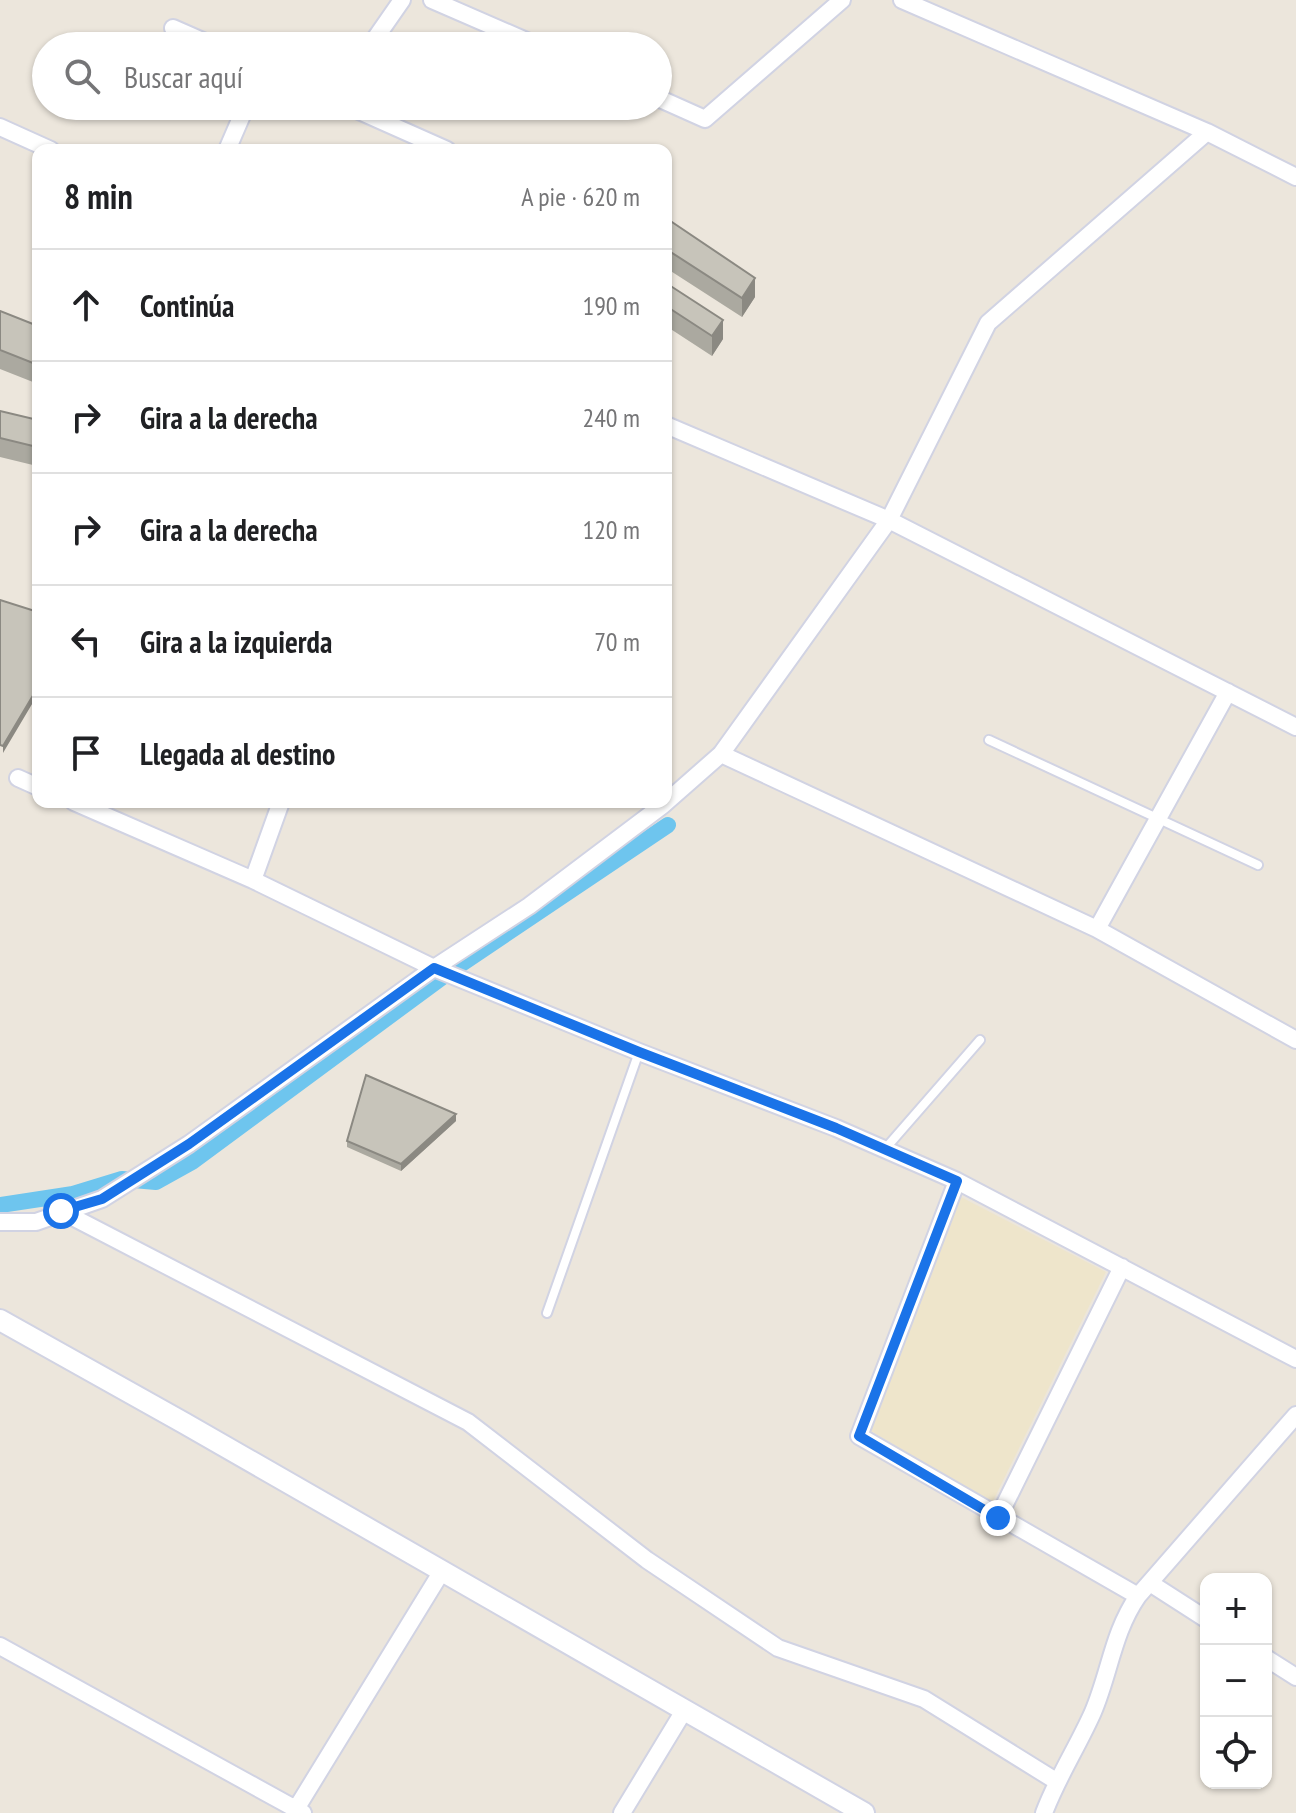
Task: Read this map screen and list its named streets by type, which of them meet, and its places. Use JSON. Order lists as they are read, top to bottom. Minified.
{"page":{"search":"Buscar aquí","heading":["8 min","A pie · 620 m"],"list":[["Continúa","190 m"],["Gira a la derecha","240 m"],["Gira a la derecha","120 m"],["Gira a la izquierda","70 m"],"Llegada al destino"],"map_buttons":["+","−"]}}
